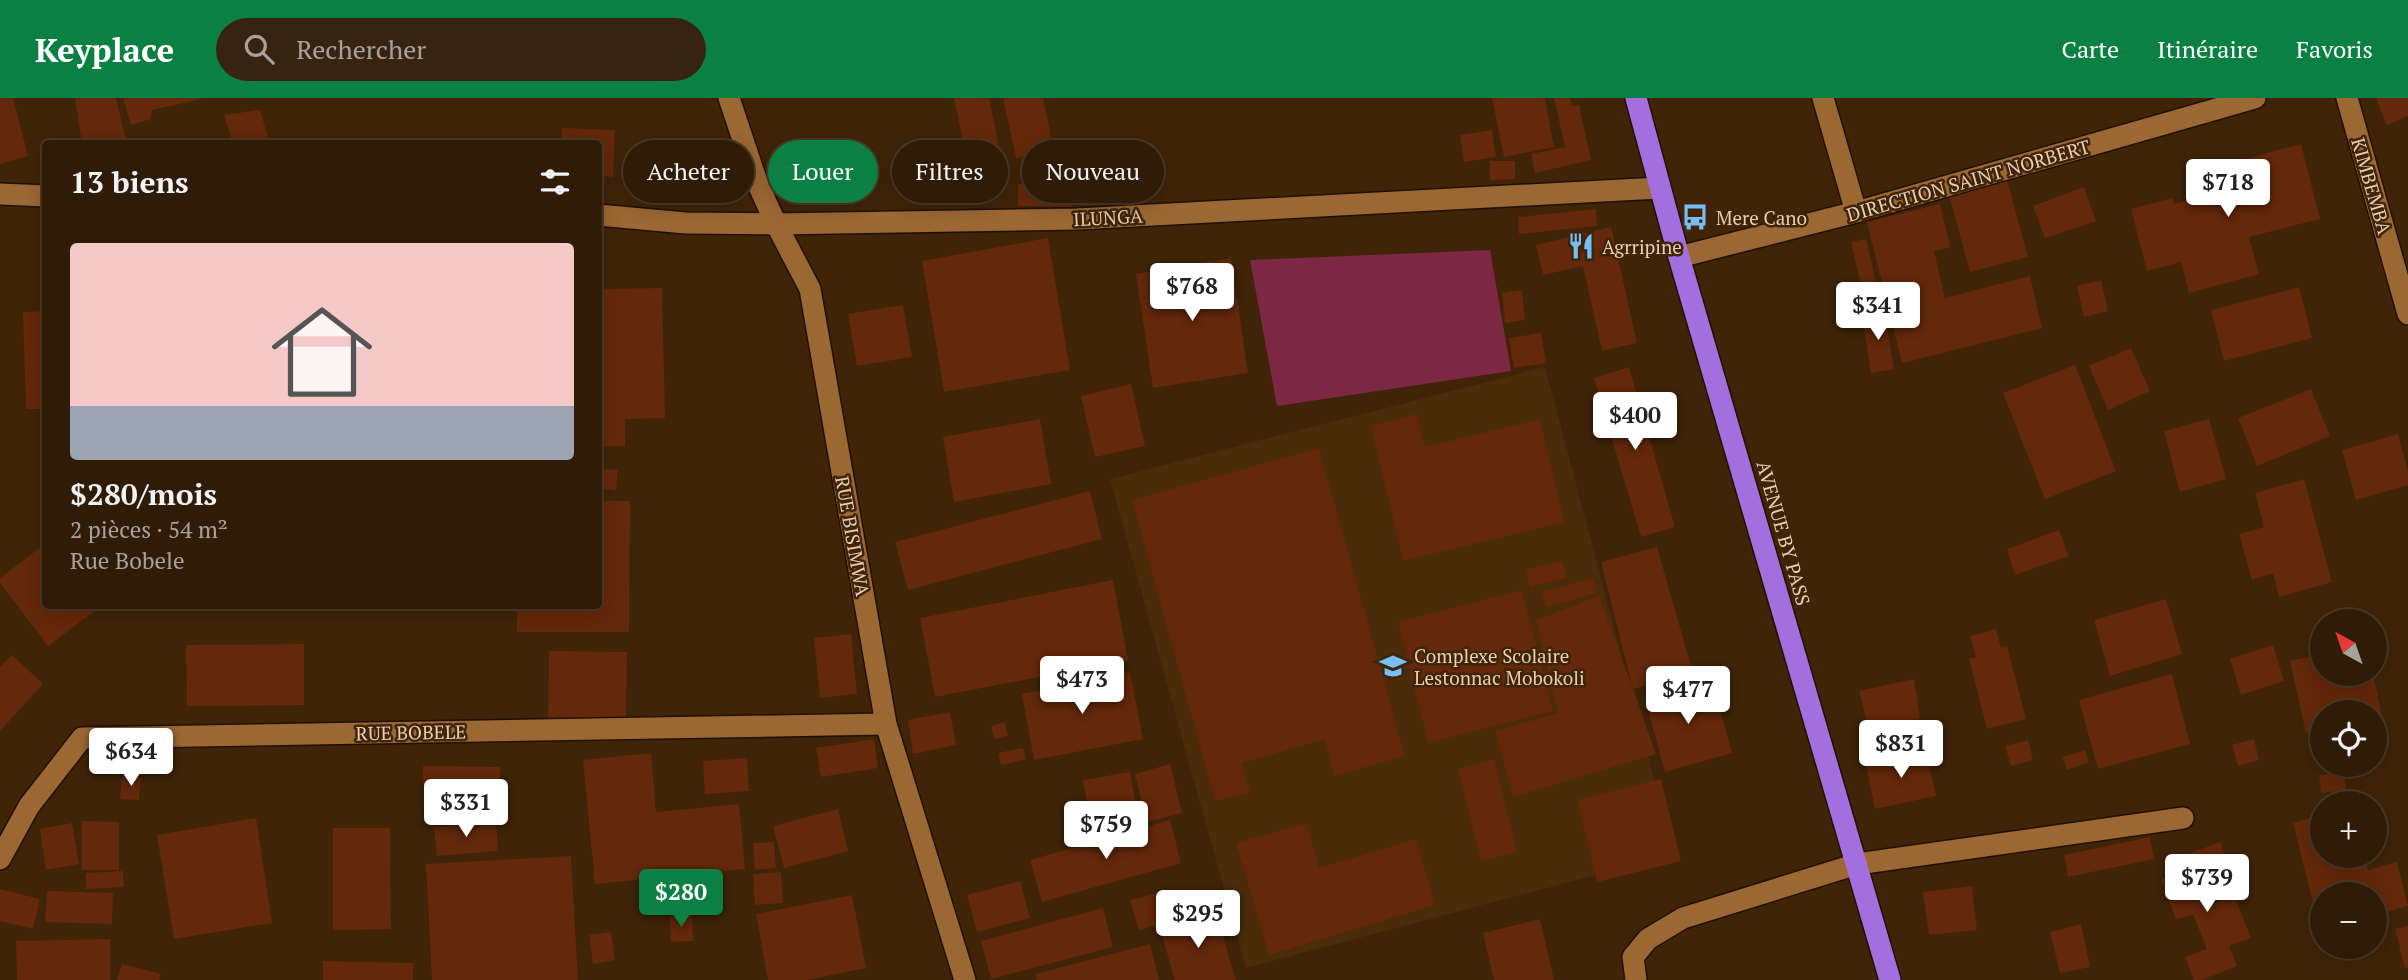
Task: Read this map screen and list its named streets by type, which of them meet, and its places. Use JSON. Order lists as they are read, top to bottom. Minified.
{"streets":{"highway":["AVENUE BY PASS"],"street":["DIRECTION SAINT NORBERT","KIMBEMBA","ILUNGA","RUE BISIMWA","RUE BOBELE"]},"crossings":[["DIRECTION SAINT NORBERT","AVENUE BY PASS"],["ILUNGA","AVENUE BY PASS"],["ILUNGA","RUE BISIMWA"],["RUE BISIMWA","RUE BOBELE"]],"places":{"bus stop":["Mere Cano"],"restaurant":["Agrripine"],"school or university":["Complexe Scolaire Lestonnac Mobokoli"]},"north":"top left","page":{"header":"Keyplace","search":"Rechercher","nav":["Carte","Itinéraire","Favoris"],"chip":["Acheter","Louer","Filtres","Nouveau"],"heading":"13 biens","price":["$718","$768","$341","$400","$473","$477","$831","$634","$331","$759","$739","$280","$295"],"list":[{"name":"$280/mois","note":"2 pièces · 54 m² · Rue Bobele"}],"map_buttons":["+","−"]}}
